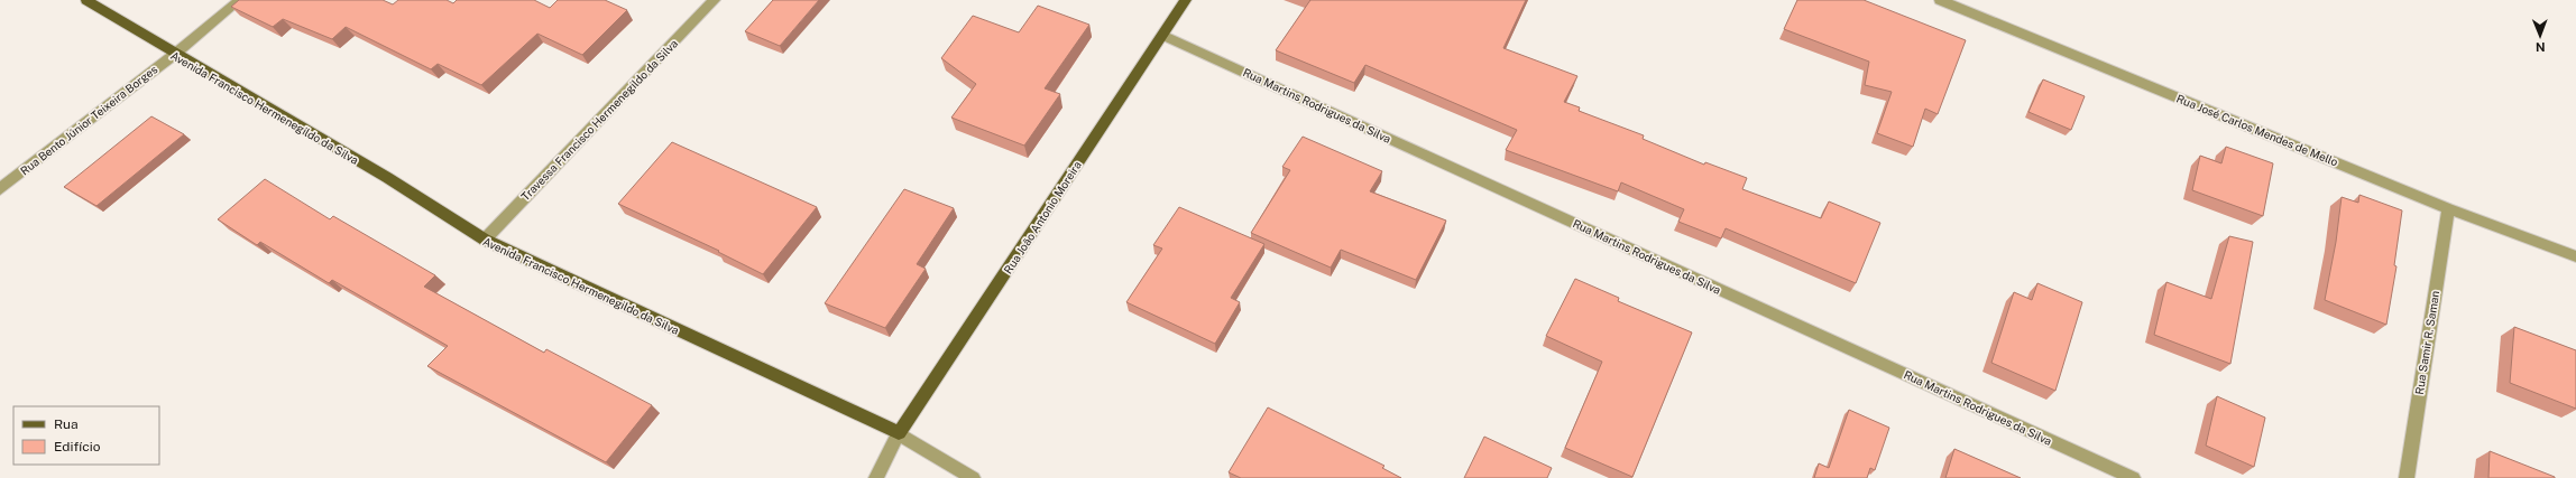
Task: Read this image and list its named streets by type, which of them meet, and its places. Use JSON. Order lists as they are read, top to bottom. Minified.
{"streets":{"main road":["Avenida Francisco Hermenegildo da Silva","Rua João Antonio Moreira"],"street":["Rua Martins Rodrigues da Silva","Rua Bento Júnior Teixeira Borges","Travessa Francisco Hermenegildo da Silva","Rua José Carlos Mendes de Mello","Rua Samir R. Saman"]},"crossings":[["Rua Martins Rodrigues da Silva","Rua João Antonio Moreira"],["Avenida Francisco Hermenegildo da Silva","Rua Bento Júnior Teixeira Borges"],["Avenida Francisco Hermenegildo da Silva","Travessa Francisco Hermenegildo da Silva"],["Avenida Francisco Hermenegildo da Silva","Rua João Antonio Moreira"],["Rua José Carlos Mendes de Mello","Rua Samir R. Saman"]],"legend":["Rua","Edifício"],"north":"bottom"}
